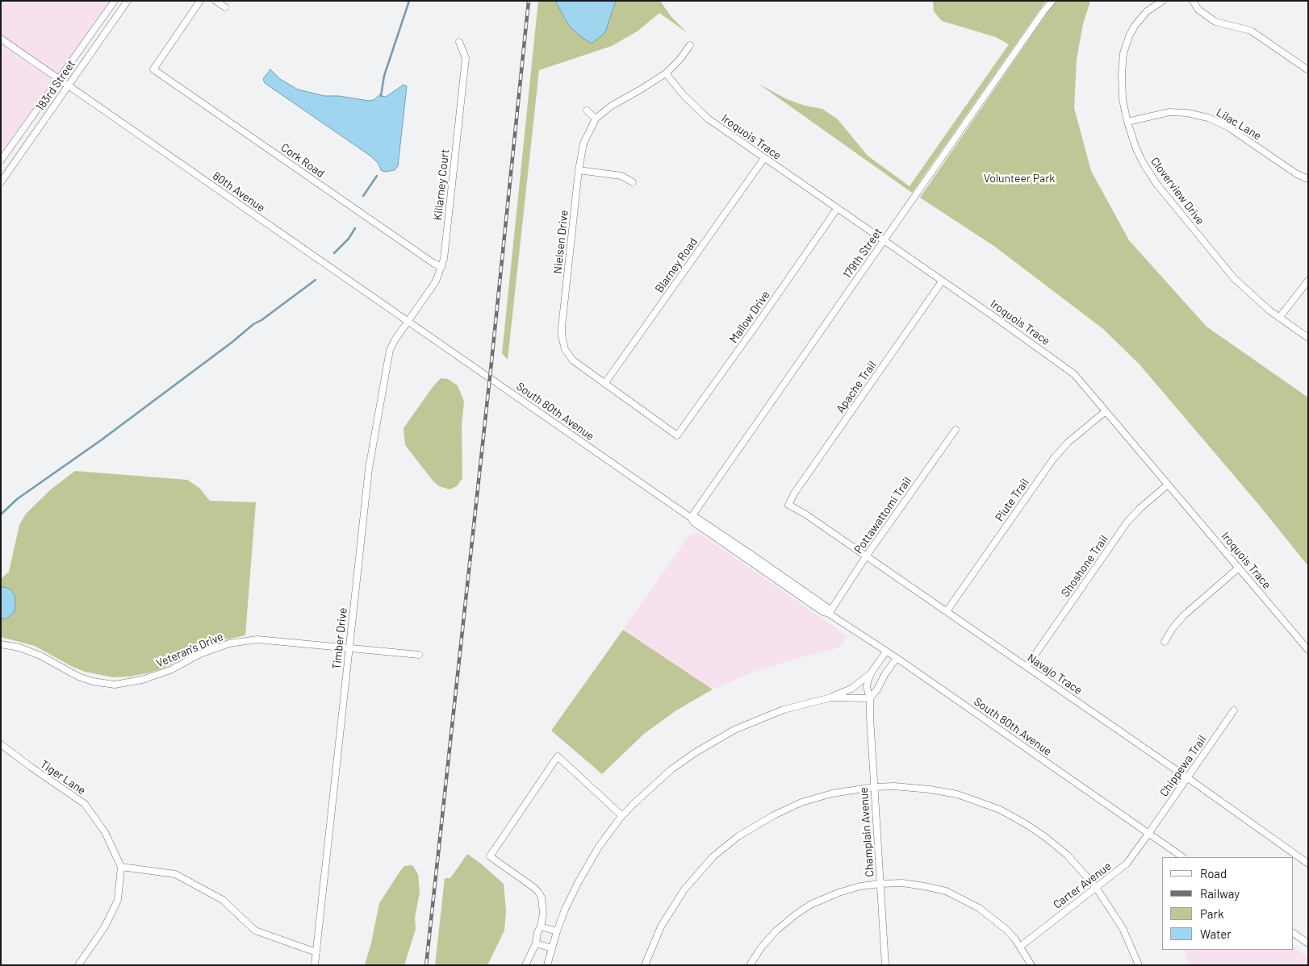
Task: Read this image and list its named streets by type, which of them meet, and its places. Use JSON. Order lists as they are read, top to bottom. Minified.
{"streets":{"street":["183rd Street","Lilac Lane","Iroquois Trace","Cork Road","Killarney Court","Cloverview Drive","80th Avenue","Nielsen Drive","179th Street","Blarney Road","Mallow Drive","Apache Trail","South 80th Avenue","Piute Trail","Pottawattomi Trail","Shoshone Trail","Timber Drive","Veteran's Drive","Navajo Trace","Chippewa Trail","Tiger Lane","Champlain Avenue","Carter Avenue"]},"crossings":[["183rd Street","80th Avenue"],["Lilac Lane","Cloverview Drive"],["Iroquois Trace","Nielsen Drive"],["Iroquois Trace","179th Street"],["Iroquois Trace","Blarney Road"],["Iroquois Trace","Mallow Drive"],["Iroquois Trace","Apache Trail"],["Iroquois Trace","Piute Trail"],["Iroquois Trace","Shoshone Trail"],["Cork Road","Killarney Court"],["Killarney Court","80th Avenue"],["Killarney Court","South 80th Avenue"],["Killarney Court","Timber Drive"],["80th Avenue","South 80th Avenue"],["80th Avenue","Timber Drive"],["Nielsen Drive","Blarney Road"],["Nielsen Drive","Mallow Drive"],["179th Street","South 80th Avenue"],["Apache Trail","Navajo Trace"],["South 80th Avenue","Pottawattomi Trail"],["South 80th Avenue","Timber Drive"],["South 80th Avenue","Chippewa Trail"],["South 80th Avenue","Champlain Avenue"],["South 80th Avenue","Carter Avenue"],["Piute Trail","Navajo Trace"],["Pottawattomi Trail","Navajo Trace"],["Shoshone Trail","Navajo Trace"],["Timber Drive","Veteran's Drive"],["Navajo Trace","Chippewa Trail"],["Chippewa Trail","Carter Avenue"]],"parks":["Volunteer Park"],"legend":["Road","Railway","Park","Water"]}
